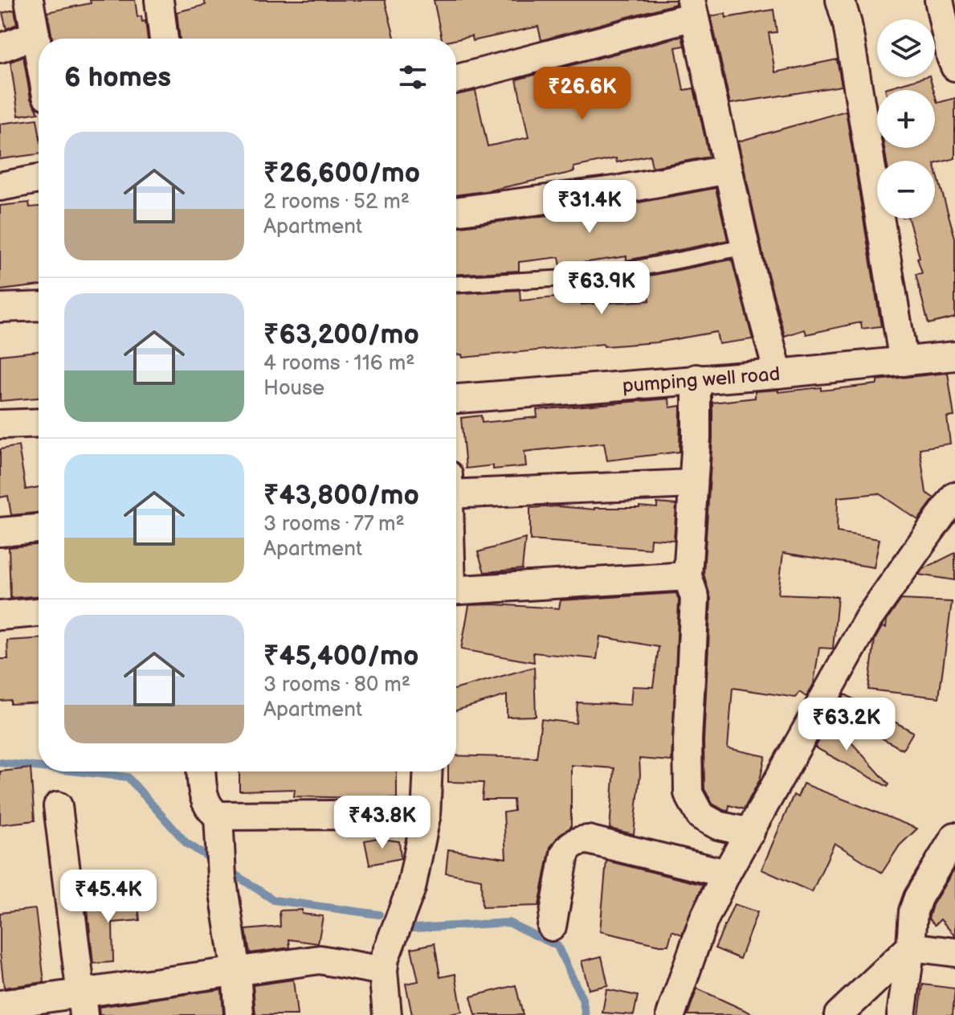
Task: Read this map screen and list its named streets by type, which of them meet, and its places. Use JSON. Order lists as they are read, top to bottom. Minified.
{"streets":{"street":["pumping well road"]},"page":{"map_buttons":["+","−"],"heading":"6 homes","price":["₹26.6K","₹31.4K","₹63.9K","₹63.2K","₹43.8K","₹45.4K"],"list":[{"name":"₹26,600/mo","note":"2 rooms · 52 m² · Apartment"},{"name":"₹63,200/mo","note":"4 rooms · 116 m² · House"},{"name":"₹43,800/mo","note":"3 rooms · 77 m² · Apartment"},{"name":"₹45,400/mo","note":"3 rooms · 80 m² · Apartment"}]}}
